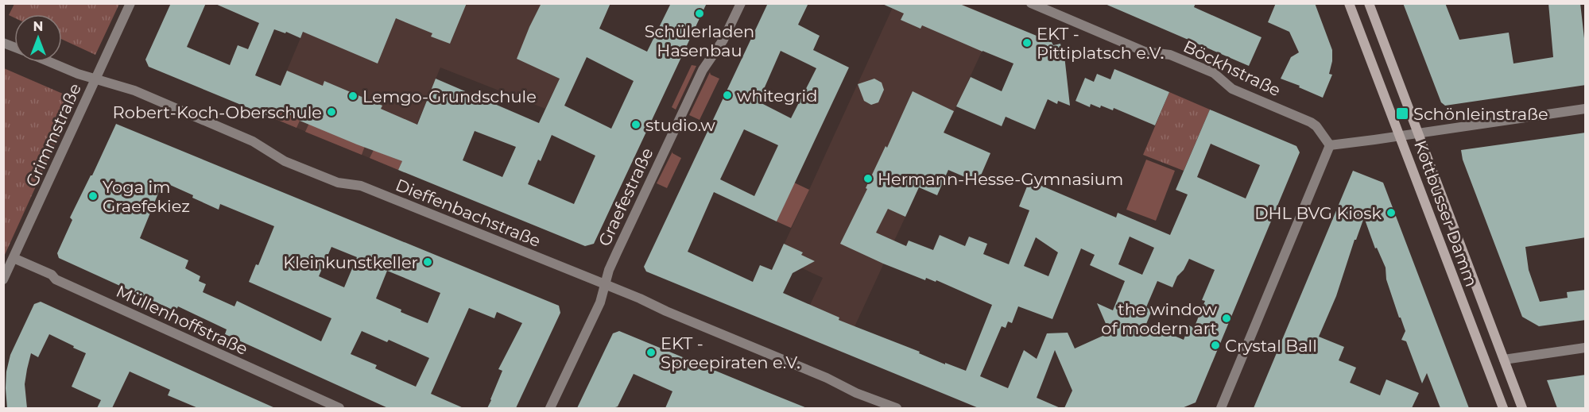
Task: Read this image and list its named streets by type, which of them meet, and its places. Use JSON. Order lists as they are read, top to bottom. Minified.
{"streets":{"main road":["Kottbusser Damm"],"street":["Böckhstraße","Grimmstraße","Graefestraße","Dieffenbachstraße","Müllenhoffstraße"]},"crossings":[["Grimmstraße","Dieffenbachstraße"],["Grimmstraße","Müllenhoffstraße"],["Graefestraße","Dieffenbachstraße"]],"places":{"other":["Schülerladen Hasenbau","EKT - Pittiplatsch e.V.","whitegrid","Lemgo-Grundschule","Robert-Koch-Oberschule","studio.w","Hermann-Hesse-Gymnasium","Yoga im Graefekiez","DHL BVG Kiosk","Kleinkunstkeller","the window of modern art","Crystal Ball","EKT - Spreepiraten e.V."],"transit":["Schönleinstraße"]},"north":"top"}
